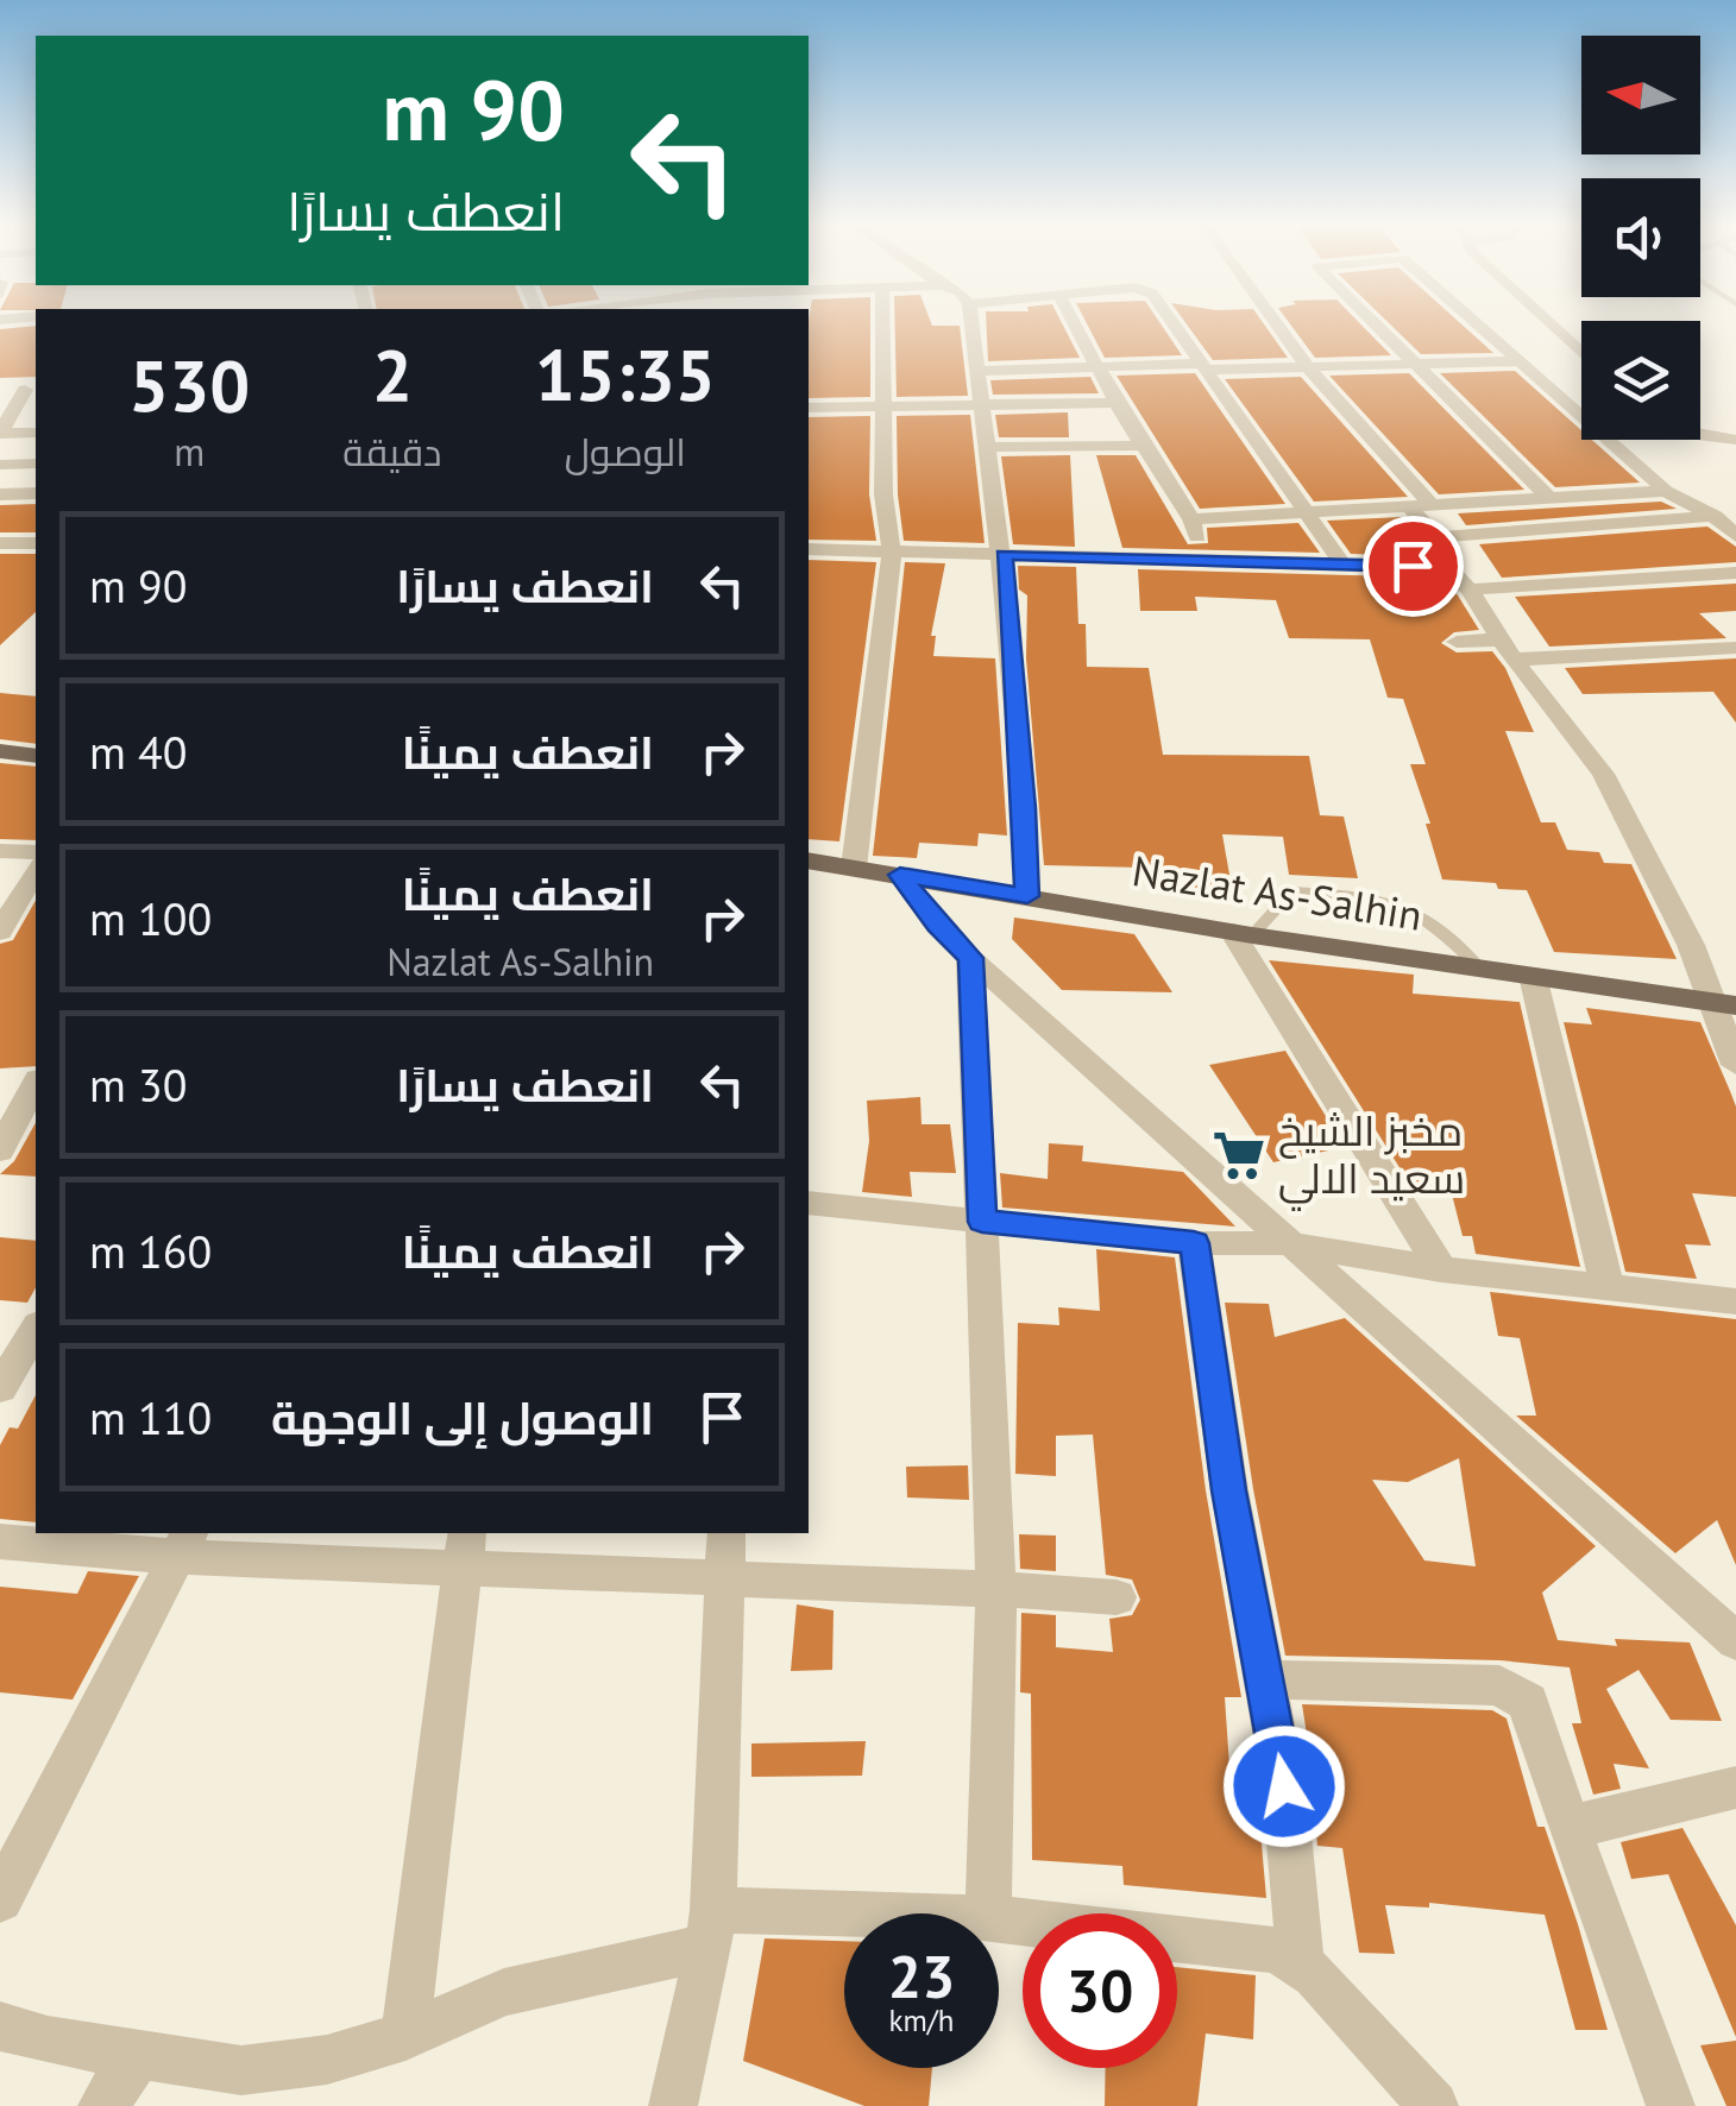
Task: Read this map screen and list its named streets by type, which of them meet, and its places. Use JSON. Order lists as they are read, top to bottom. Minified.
{"streets":{"main road":["Nazlat As-Salhin"]},"places":{"supermarket":["مخبز الشيخ سعيد الالي"]},"north":"left","page":{"turn":["90 m","انعطف يسارًا"],"eta":["15:35","الوصول","2","دقيقة","530","m"],"list":[{"name":"انعطف يسارًا","value":"90 m"},{"name":"انعطف يمينًا","value":"40 m"},{"name":"انعطف يمينًا","note":"Nazlat As-Salhin","value":"100 m"},{"name":"انعطف يسارًا","value":"30 m"},{"name":"انعطف يمينًا","value":"160 m"},{"name":"الوصول إلى الوجهة","value":"110 m"}],"speed":"23 km/h","limit":"30"}}
